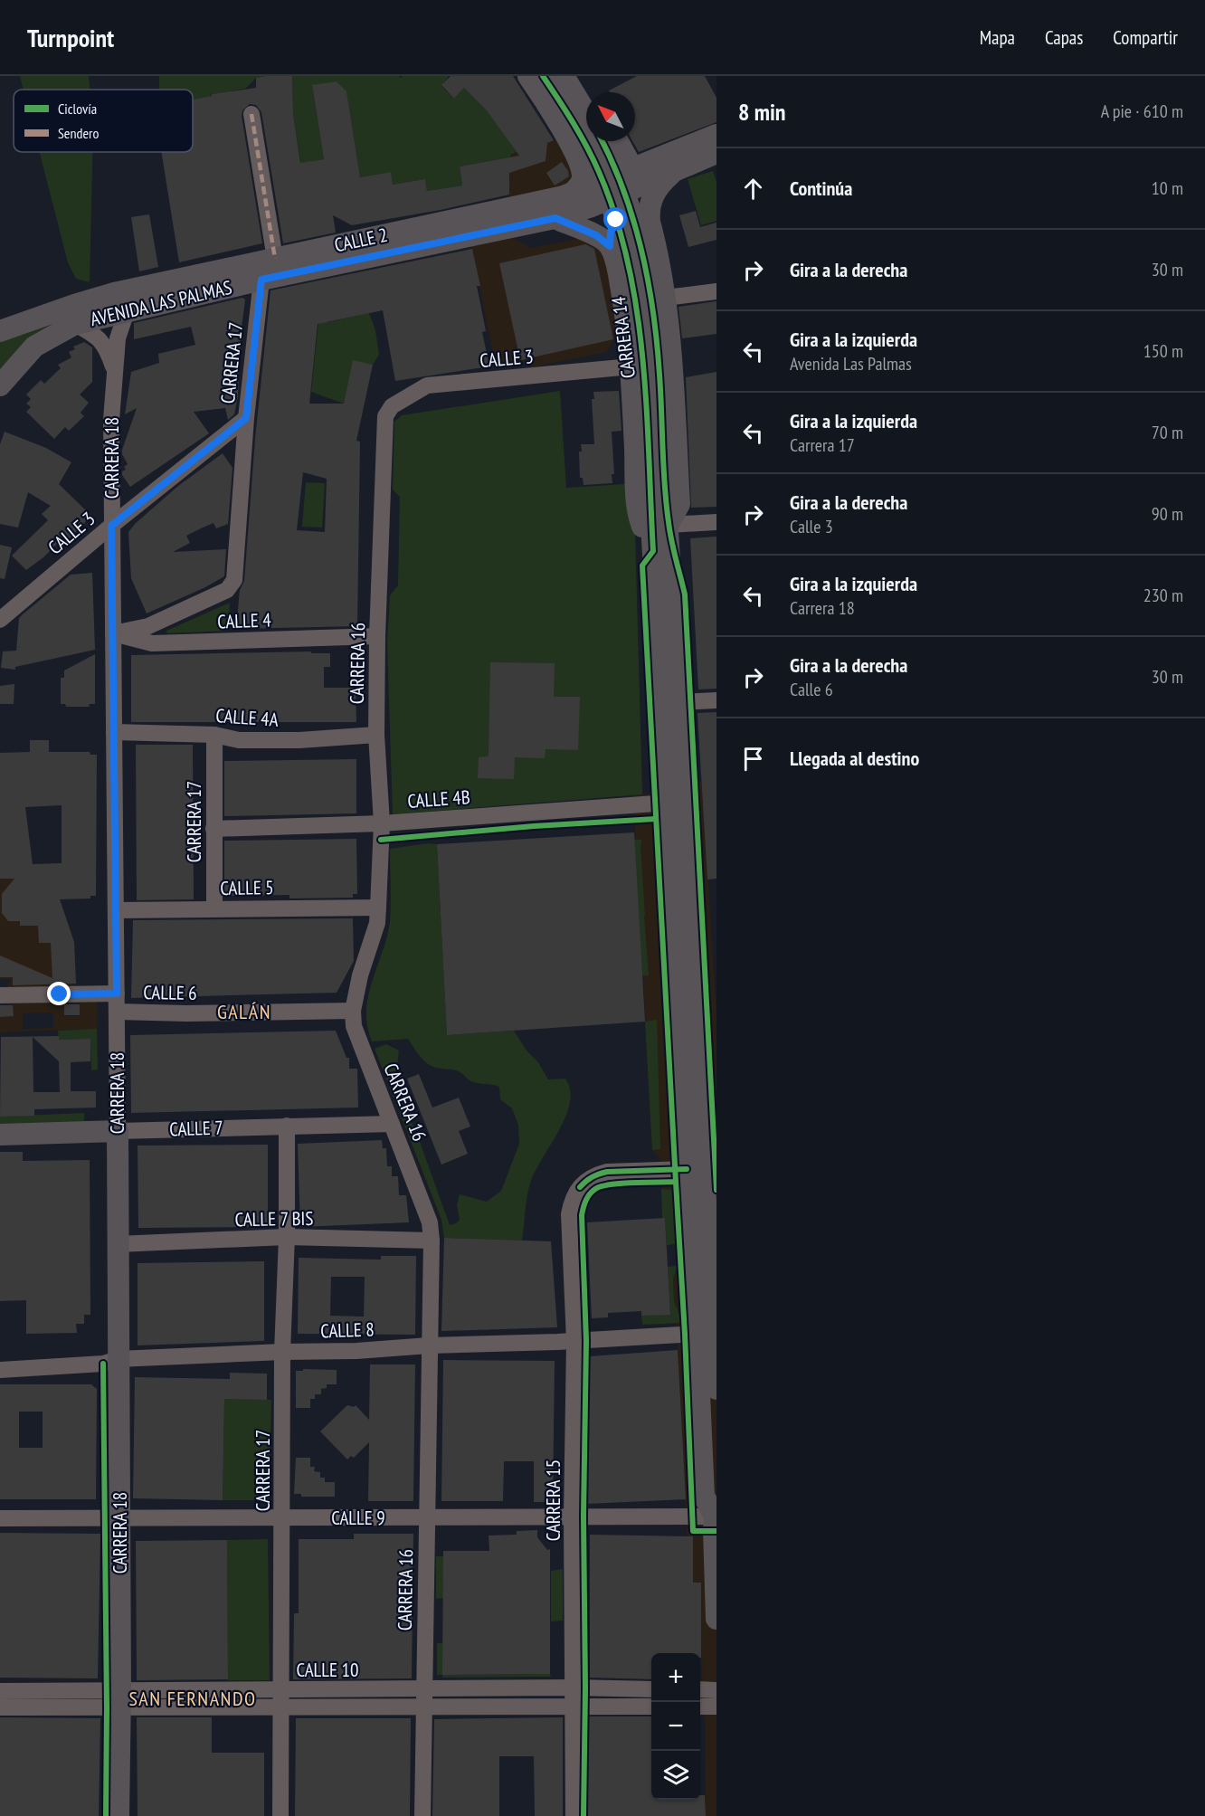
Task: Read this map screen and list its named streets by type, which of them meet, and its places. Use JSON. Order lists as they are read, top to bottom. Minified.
{"streets":{"main road":["CALLE 2","AVENIDA LAS PALMAS","CARRERA 14","CARRERA 18","CALLE 7"],"street":["CALLE 3","CARRERA 17","CALLE 4","CARRERA 16","CALLE 4A","CALLE 4B","CALLE 5","CALLE 6","CALLE 7 BIS","CALLE 8","CARRERA 15","CALLE 9","CALLE 10"]},"crossings":[["CALLE 2","AVENIDA LAS PALMAS"],["AVENIDA LAS PALMAS","CARRERA 17"],["AVENIDA LAS PALMAS","CARRERA 18"],["CARRERA 14","CALLE 4B"],["CARRERA 14","CALLE 8"],["CARRERA 14","CARRERA 15"],["CARRERA 14","CALLE 9"],["CALLE 3","CARRERA 17"],["CALLE 3","CARRERA 18"],["CALLE 3","CARRERA 16"],["CARRERA 17","CALLE 4A"],["CARRERA 17","CALLE 4B"],["CARRERA 17","CALLE 5"],["CARRERA 17","CALLE 7"],["CARRERA 17","CALLE 7 BIS"],["CARRERA 17","CALLE 8"],["CARRERA 17","CALLE 9"],["CARRERA 17","CALLE 10"],["CARRERA 18","CALLE 4"],["CARRERA 18","CALLE 4A"],["CARRERA 18","CALLE 5"],["CARRERA 18","CALLE 6"],["CARRERA 18","CALLE 7"],["CARRERA 18","CALLE 7 BIS"],["CARRERA 18","CALLE 8"],["CARRERA 18","CALLE 9"],["CARRERA 18","CALLE 10"],["CALLE 4","CARRERA 16"],["CARRERA 16","CALLE 4A"],["CARRERA 16","CALLE 4B"],["CARRERA 16","CALLE 5"],["CARRERA 16","CALLE 6"],["CARRERA 16","CALLE 7"],["CARRERA 16","CALLE 7 BIS"],["CARRERA 16","CALLE 8"],["CARRERA 16","CALLE 9"],["CARRERA 16","CALLE 10"],["CALLE 8","CARRERA 15"],["CARRERA 15","CALLE 9"],["CARRERA 15","CALLE 10"]],"districts":["GALÁN","SAN FERNANDO"],"legend":["Ciclovía","Sendero"],"north":"top left","page":{"header":"Turnpoint","nav":["Mapa","Capas","Compartir"],"heading":["8 min","A pie · 610 m"],"list":[["Continúa","10 m"],["Gira a la derecha","30 m"],["Gira a la izquierda","Avenida Las Palmas","150 m"],["Gira a la izquierda","Carrera 17","70 m"],["Gira a la derecha","Calle 3","90 m"],["Gira a la izquierda","Carrera 18","230 m"],["Gira a la derecha","Calle 6","30 m"],"Llegada al destino"],"map_buttons":["+","−"]}}
